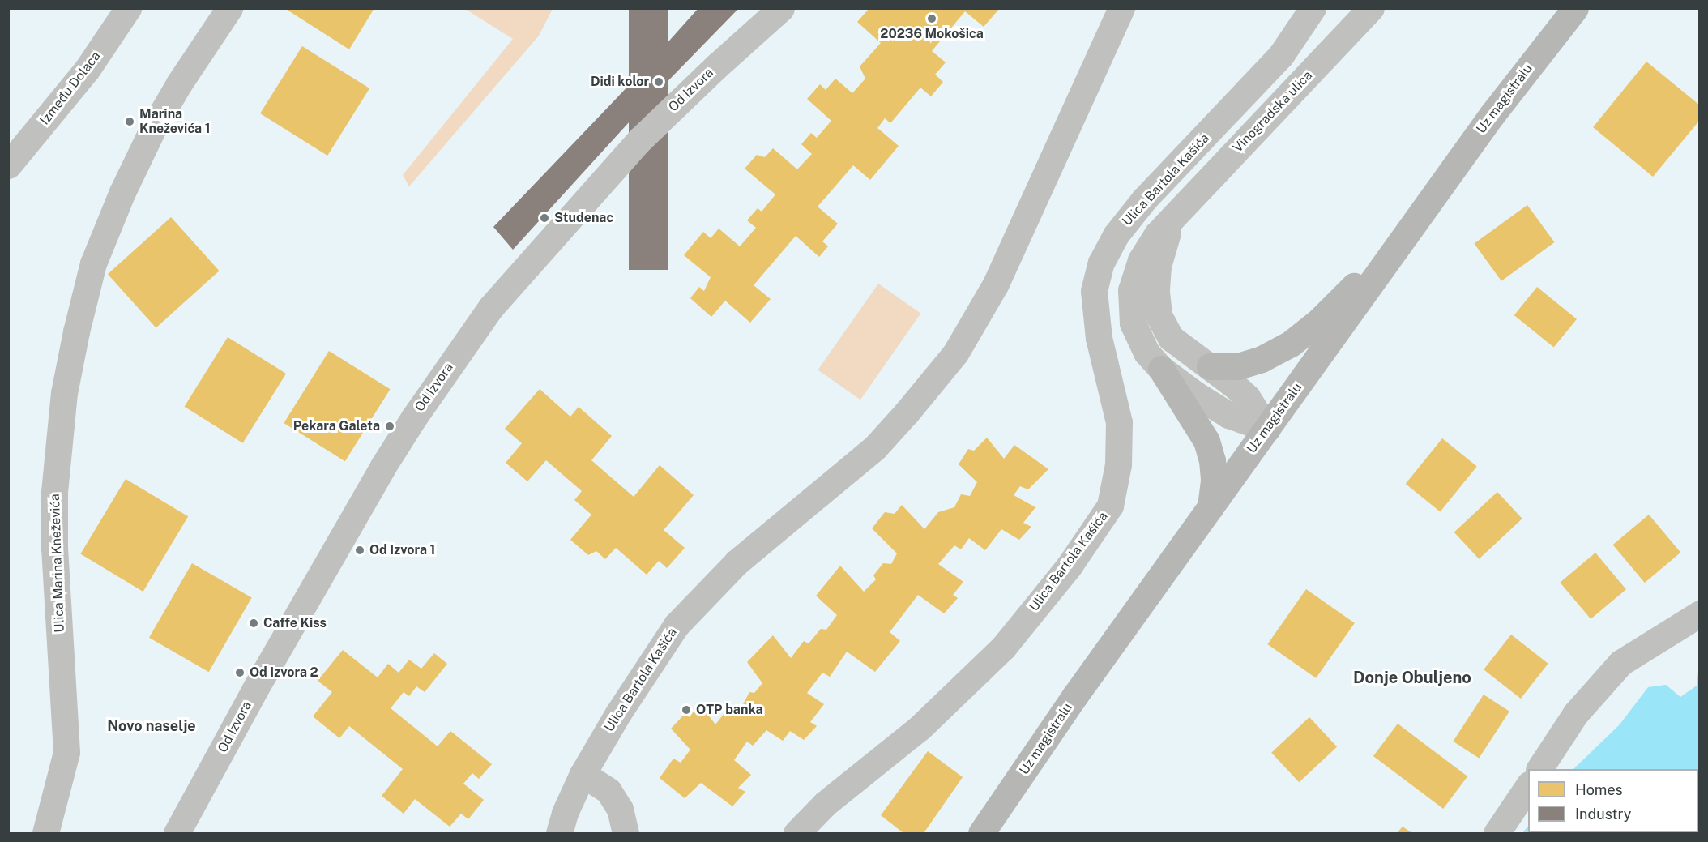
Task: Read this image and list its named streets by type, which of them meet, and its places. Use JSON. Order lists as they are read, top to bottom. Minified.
{"streets":{"main road":["Uz magistralu"],"street":["Između Dolaca","Od Izvora","Vinogradska ulica","Ulica Bartola Kašića","Ulica Marina Kneževića"]},"crossings":[["Uz magistralu","Vinogradska ulica"]],"districts":["Donje Obuljeno","Novo naselje"],"places":["20236 Mokošica","Didi kolor","Marina Kneževića 1","Studenac","Pekara Galeta","Od Izvora 1","Caffe Kiss","Od Izvora 2","OTP banka"],"legend":["Homes","Industry"]}
